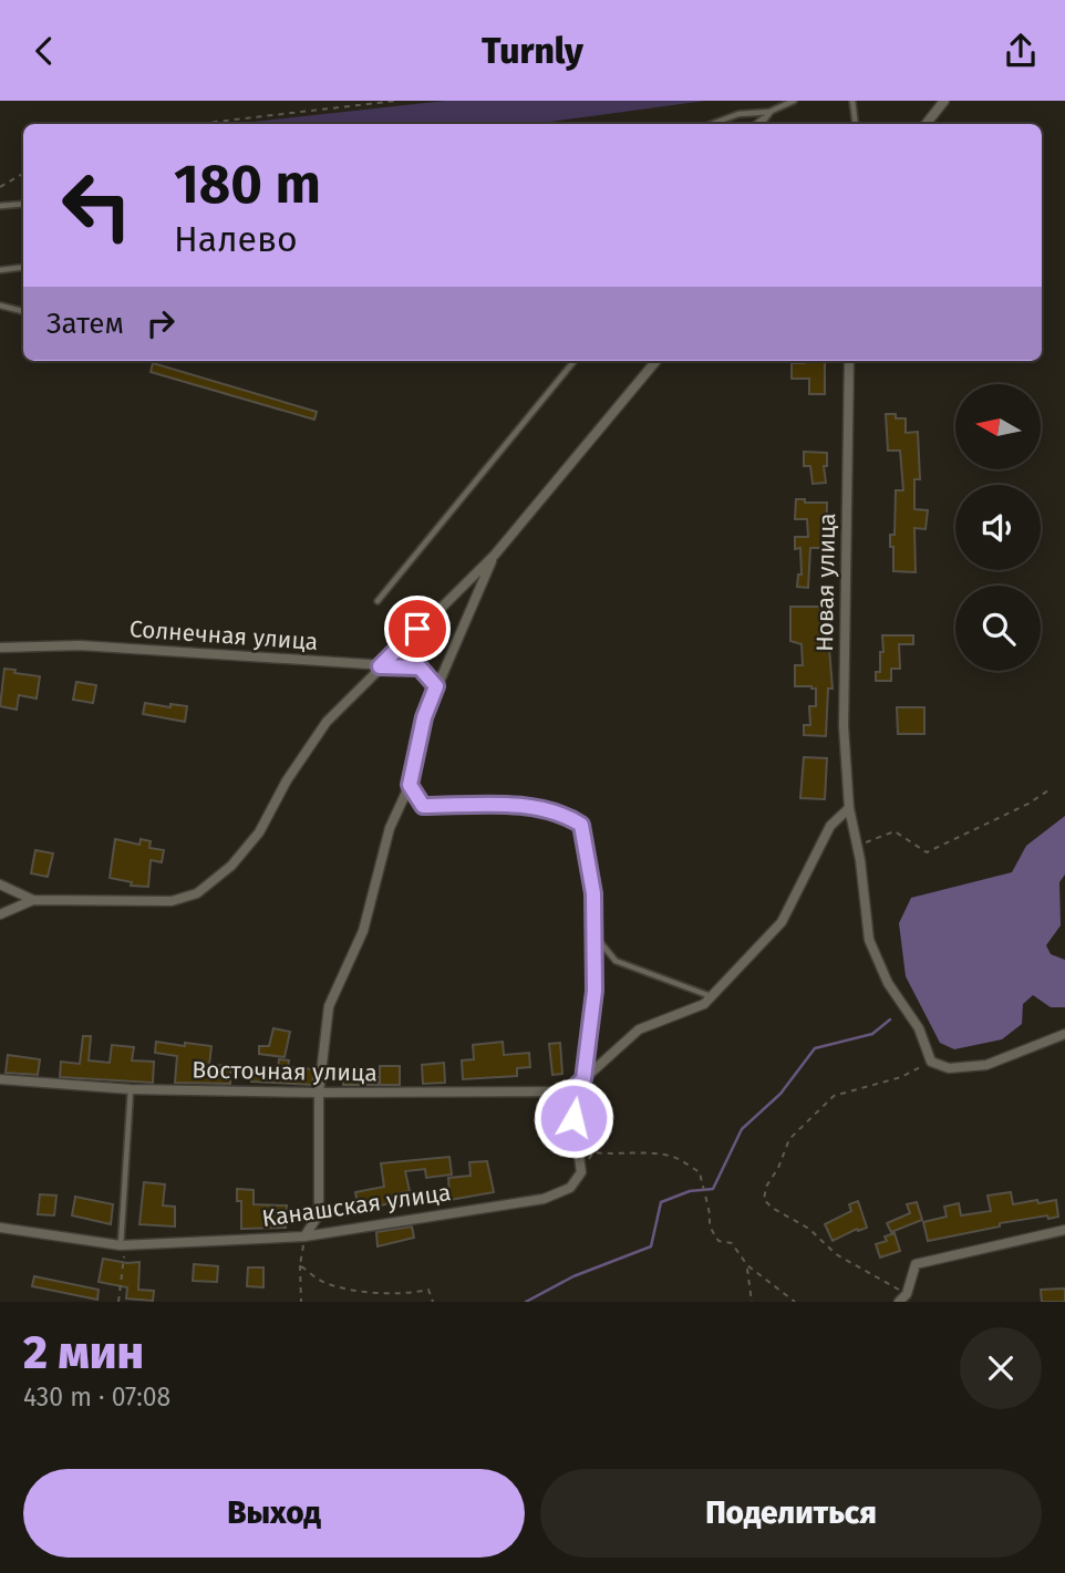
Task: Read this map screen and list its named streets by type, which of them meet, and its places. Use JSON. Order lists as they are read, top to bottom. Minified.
{"streets":{"street":["Новая улица","Солнечная улица","Восточная улица","Канашская улица"]},"north":"left","page":{"header":"Turnly","turn":["180 m","Налево"],"then":"Затем","heading":["2 мин","430 m · 07:08"],"buttons":["Выход","Поделиться"]}}
